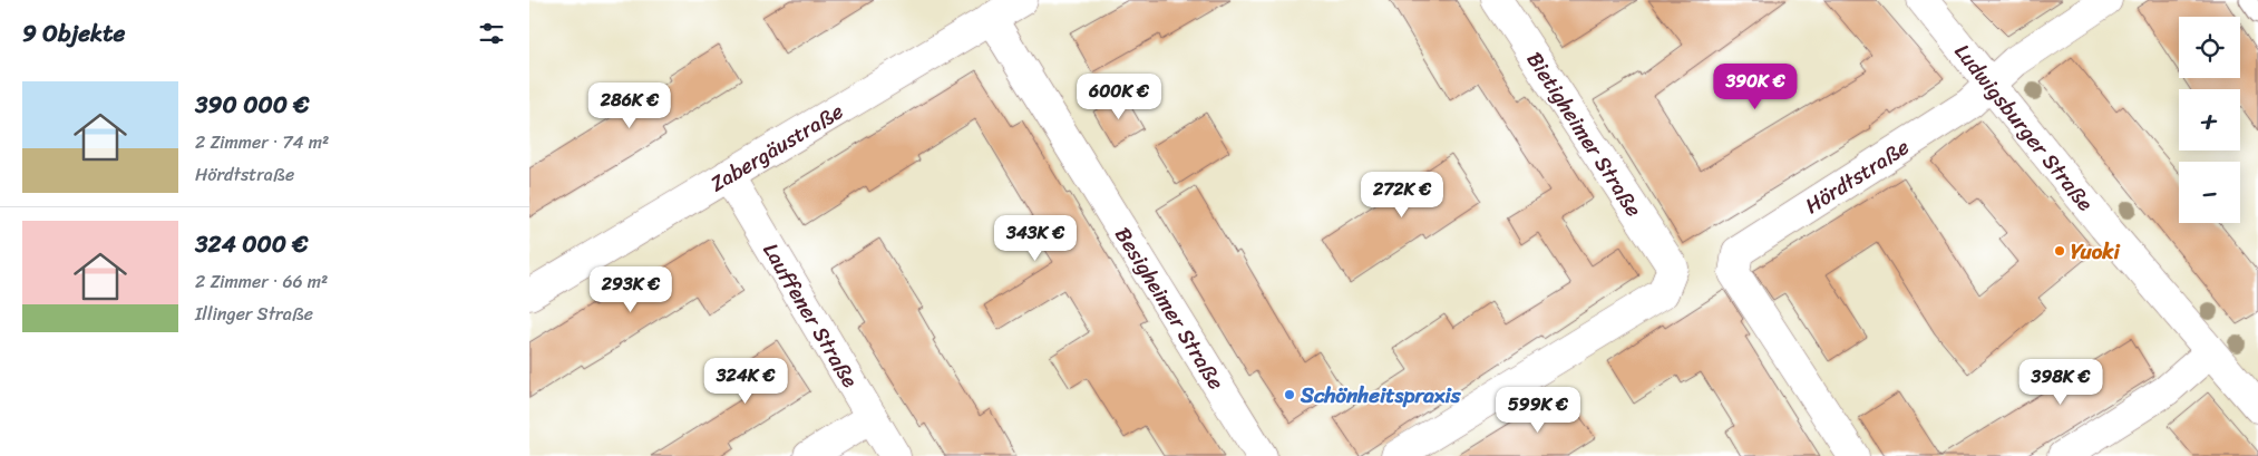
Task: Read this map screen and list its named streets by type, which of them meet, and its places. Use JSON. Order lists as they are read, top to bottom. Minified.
{"streets":{"street":["Ludwigsburger Straße","Bietigheimer Straße","Zabergäustraße","Hördtstraße","Besigheimer Straße","Lauffener Straße"]},"crossings":[["Ludwigsburger Straße","Hördtstraße"],["Zabergäustraße","Besigheimer Straße"],["Zabergäustraße","Lauffener Straße"]],"places":["Yuoki","Schönheitspraxis"],"page":{"heading":"9 Objekte","map_buttons":["+","−"],"price":["390K €","600K €","286K €","272K €","343K €","293K €","324K €","398K €","599K €"],"list":[{"name":"390 000 €","note":"2 Zimmer · 74 m² · Hördtstraße"},{"name":"324 000 €","note":"2 Zimmer · 66 m² · Illinger Straße"}]}}
